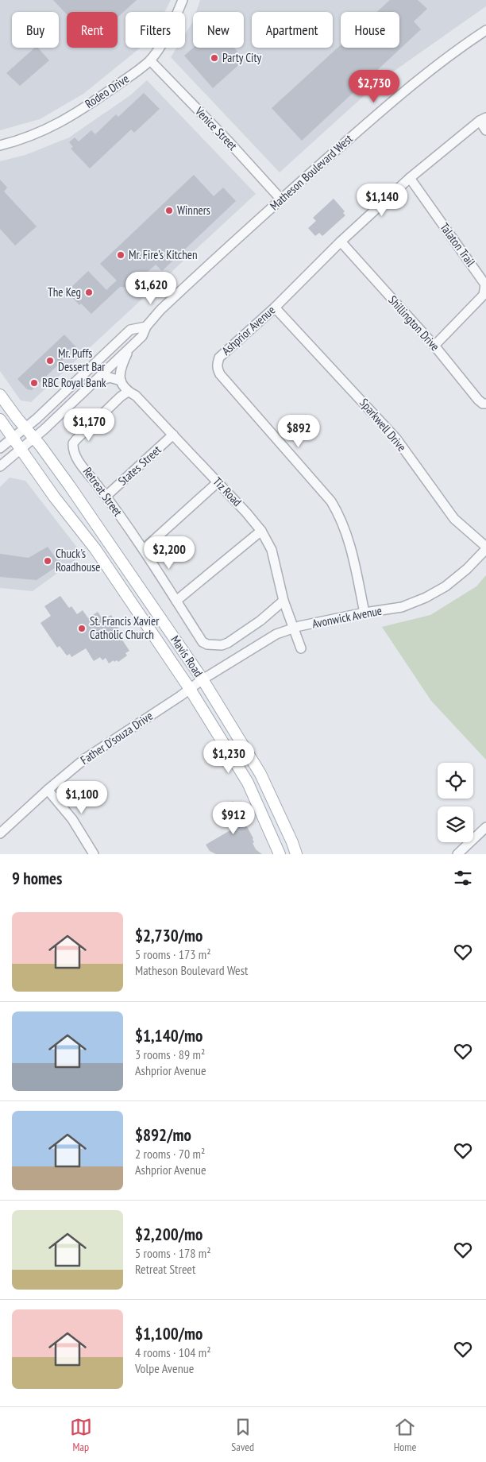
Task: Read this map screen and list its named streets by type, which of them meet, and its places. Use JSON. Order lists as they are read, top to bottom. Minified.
{"streets":{"main road":["Mavis Road"],"street":["Rodeo Drive","Venice Street","Matheson Boulevard West","Talaton Trail","Shillington Drive","Ashprior Avenue","Sparkwell Drive","States Street","Retreat Street","Tiz Road","Avonwick Avenue","Father D'souza Drive"]},"crossings":[["Rodeo Drive","Venice Street"],["Venice Street","Matheson Boulevard West"],["Matheson Boulevard West","Mavis Road"],["Talaton Trail","Shillington Drive"],["Talaton Trail","Ashprior Avenue"],["Shillington Drive","Ashprior Avenue"],["Ashprior Avenue","Sparkwell Drive"],["Ashprior Avenue","Avonwick Avenue"],["Sparkwell Drive","Avonwick Avenue"],["States Street","Retreat Street"],["States Street","Tiz Road"],["Retreat Street","Tiz Road"],["Tiz Road","Avonwick Avenue"],["Avonwick Avenue","Mavis Road"],["Avonwick Avenue","Father D'souza Drive"],["Mavis Road","Father D'souza Drive"]],"places":["Party City","Winners","Mr. Fire’s Kitchen","The Keg","Mr. Puffs Dessert Bar","RBC Royal Bank","Chuck's Roadhouse","St. Francis Xavier Catholic Church"],"page":{"chip":["Buy","Rent","Filters","New","Apartment","House"],"price":["$2,730","$1,140","$1,620","$1,170","$892","$2,200","$1,230","$1,100","$912"],"heading":"9 homes","list":[{"name":"$2,730/mo","note":"5 rooms · 173 m² · Matheson Boulevard West"},{"name":"$1,140/mo","note":"3 rooms · 89 m² · Ashprior Avenue"},{"name":"$892/mo","note":"2 rooms · 70 m² · Ashprior Avenue"},{"name":"$2,200/mo","note":"5 rooms · 178 m² · Retreat Street"},{"name":"$1,100/mo","note":"4 rooms · 104 m² · Volpe Avenue"}],"tabs":["Map","Saved","Home"]}}
